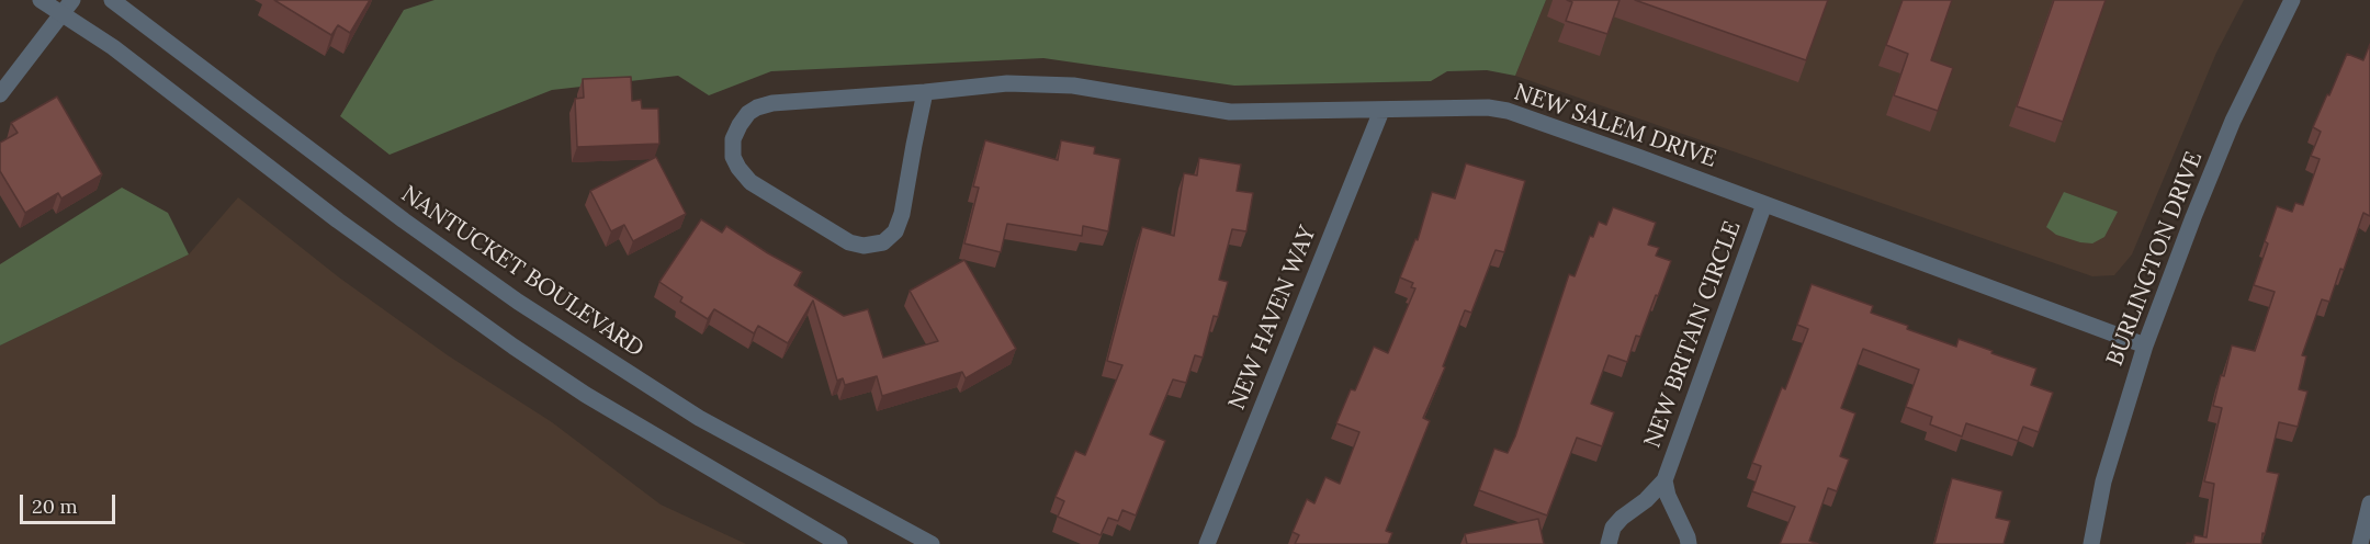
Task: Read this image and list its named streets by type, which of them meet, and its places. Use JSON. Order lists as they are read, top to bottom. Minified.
{"streets":{"street":["NEW SALEM DRIVE","BURLINGTON DRIVE","NANTUCKET BOULEVARD","NEW HAVEN WAY","NEW BRITAIN CIRCLE"]},"crossings":[["NEW SALEM DRIVE","BURLINGTON DRIVE"],["NEW SALEM DRIVE","NEW HAVEN WAY"],["NEW SALEM DRIVE","NEW BRITAIN CIRCLE"]],"scale_bar":"20 m"}
